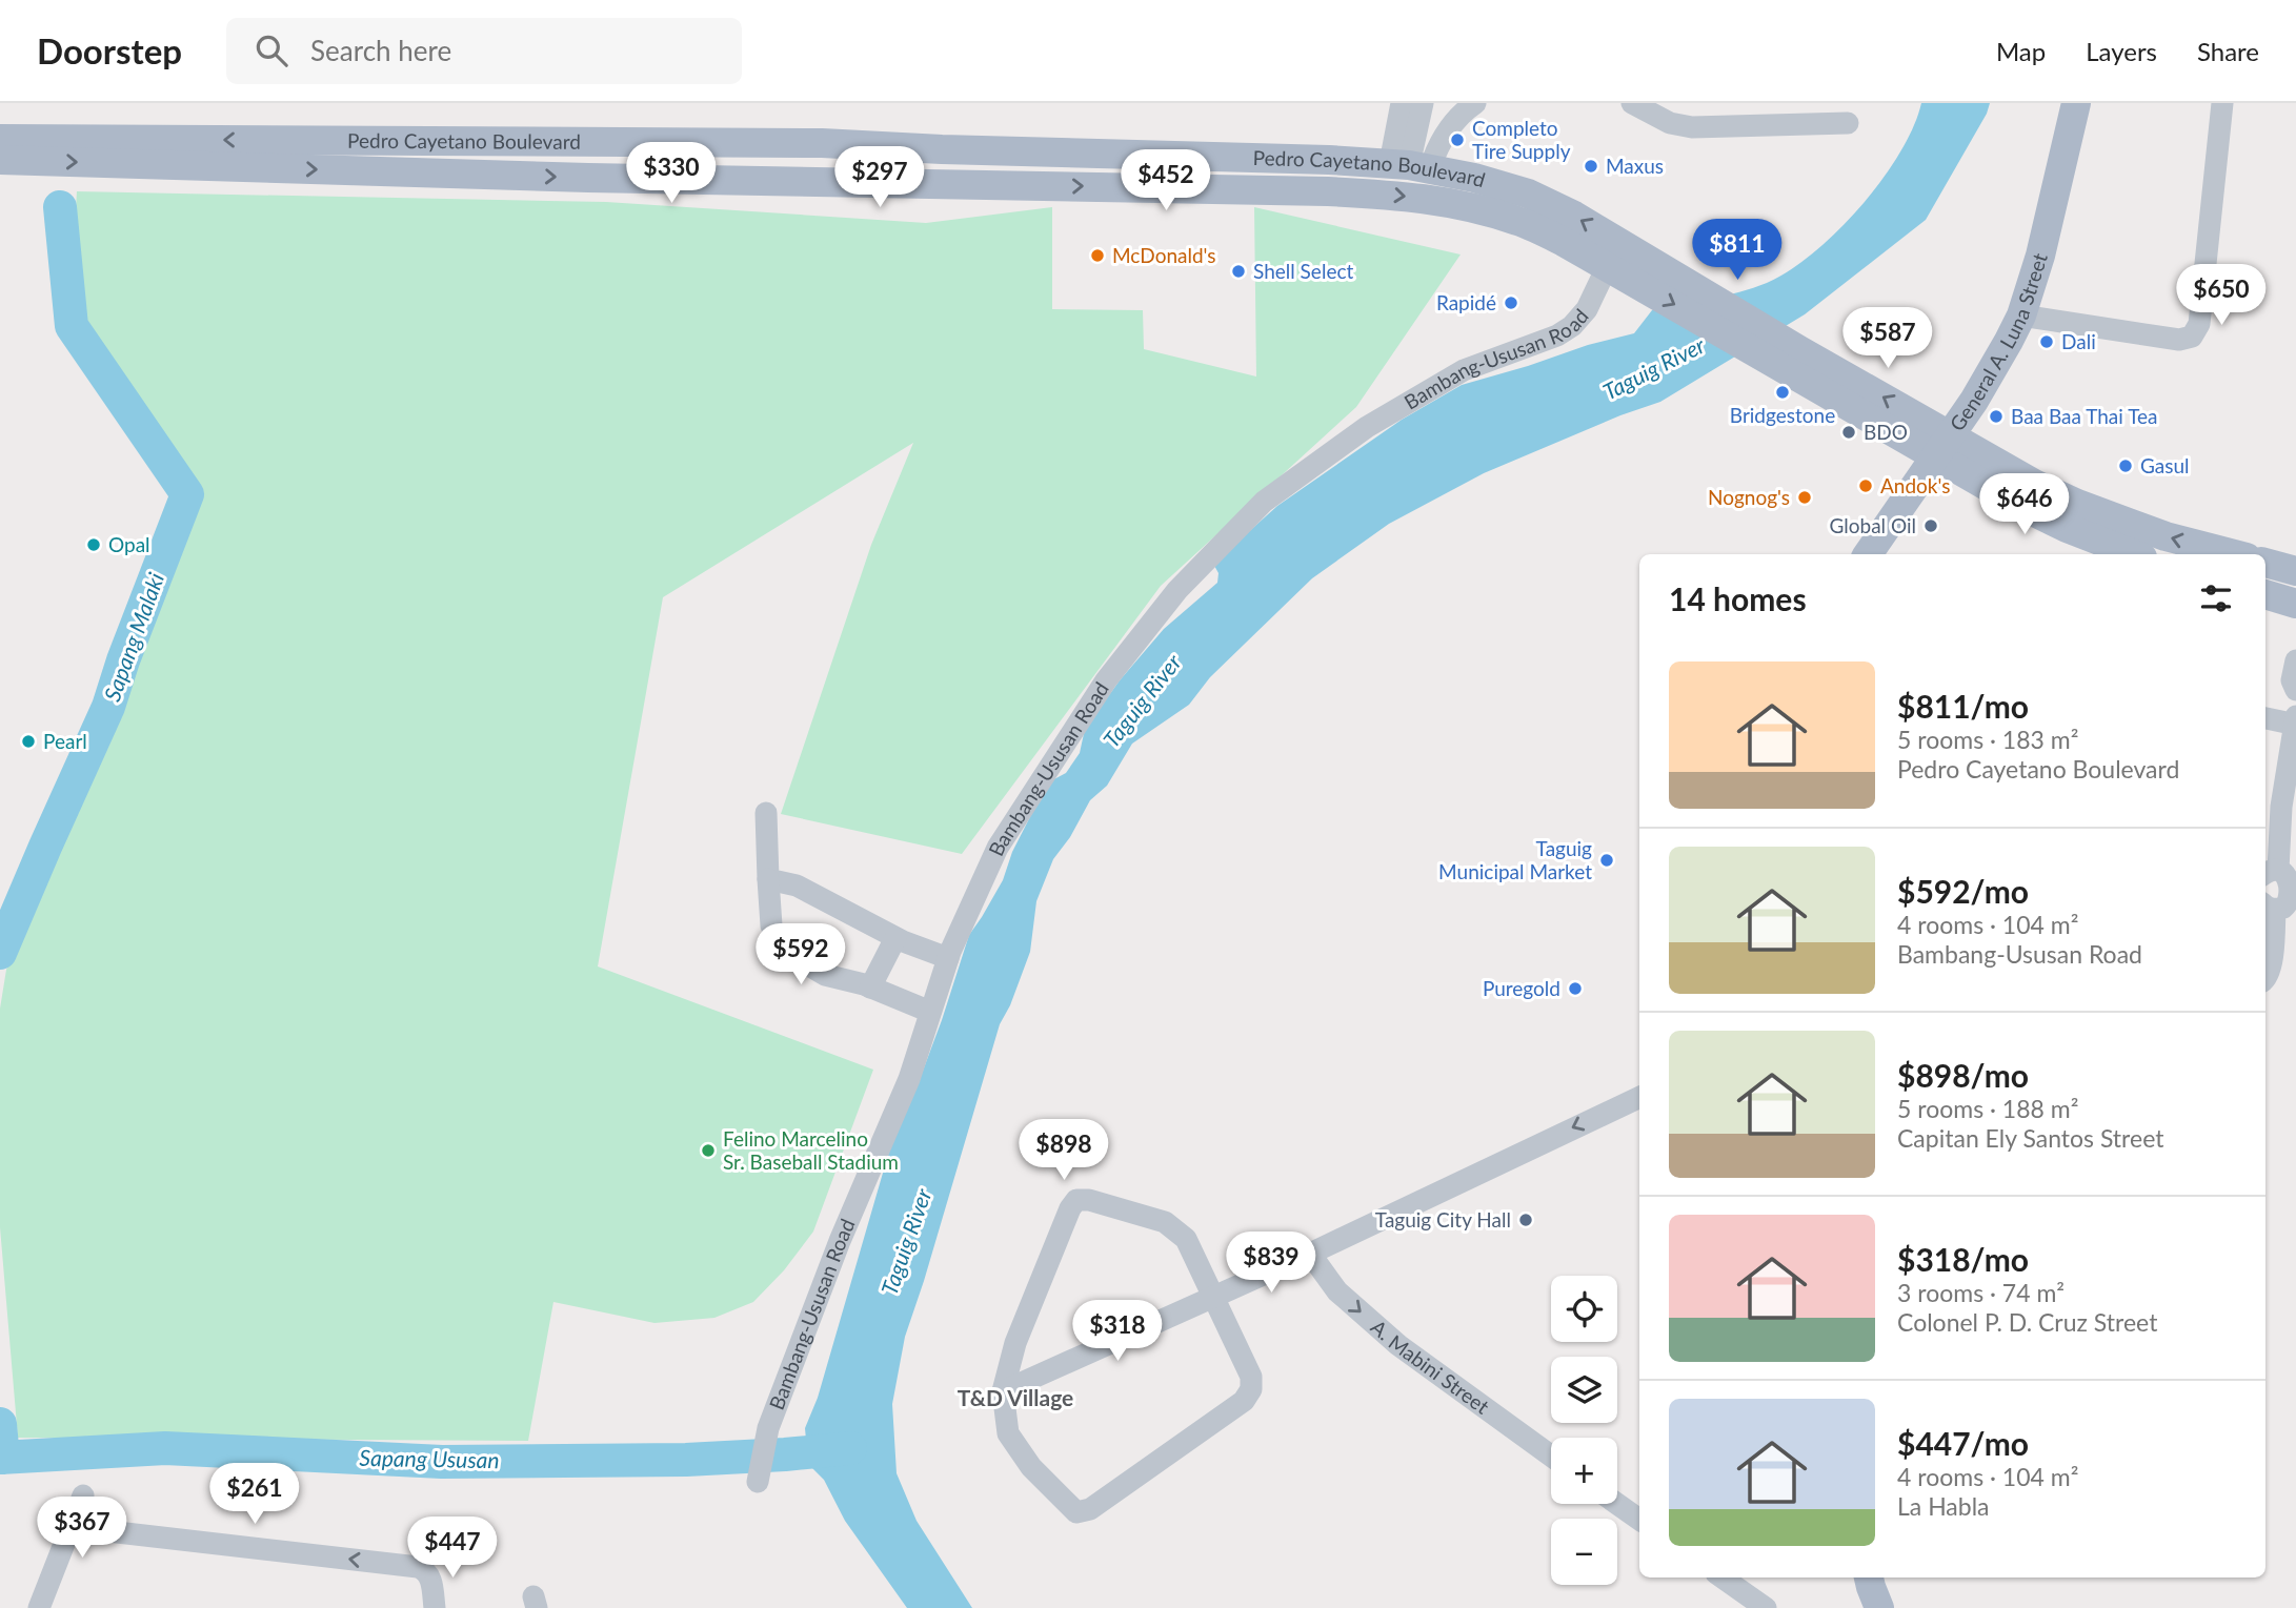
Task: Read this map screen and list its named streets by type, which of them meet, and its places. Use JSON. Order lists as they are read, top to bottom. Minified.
{"streets":{"main road":["Pedro Cayetano Boulevard","General A. Luna Street"],"street":["Bambang-Ususan Road","A. Mabini Street"]},"crossings":[["Pedro Cayetano Boulevard","General A. Luna Street"],["Pedro Cayetano Boulevard","Bambang-Ususan Road"]],"one_way":["A. Mabini Street"],"districts":["T&D Village"],"water":["Taguig River","Sapang Malaki","Sapang Ususan"],"places":["Completo Tire Supply","Maxus","McDonald's","Shell Select","Rapidé","Dali","Bridgestone","Baa Baa Thai Tea","BDO","Gasul","Andok's","Nognog's","Global Oil","Opal","Pearl","Taguig Municipal Market","Puregold","Felino Marcelino Sr. Baseball Stadium","Taguig City Hall"],"page":{"header":"Doorstep","search":"Search here","nav":["Map","Layers","Share"],"price":["$330","$297","$452","$811","$650","$587","$646","$592","$898","$839","$318","$261","$367","$447"],"heading":"14 homes","list":[{"name":"$811/mo","note":"5 rooms · 183 m² · Pedro Cayetano Boulevard"},{"name":"$592/mo","note":"4 rooms · 104 m² · Bambang-Ususan Road"},{"name":"$898/mo","note":"5 rooms · 188 m² · Capitan Ely Santos Street"},{"name":"$318/mo","note":"3 rooms · 74 m² · Colonel P. D. Cruz Street"},{"name":"$447/mo","note":"4 rooms · 104 m² · La Habla"}],"map_buttons":["+","−"]}}
